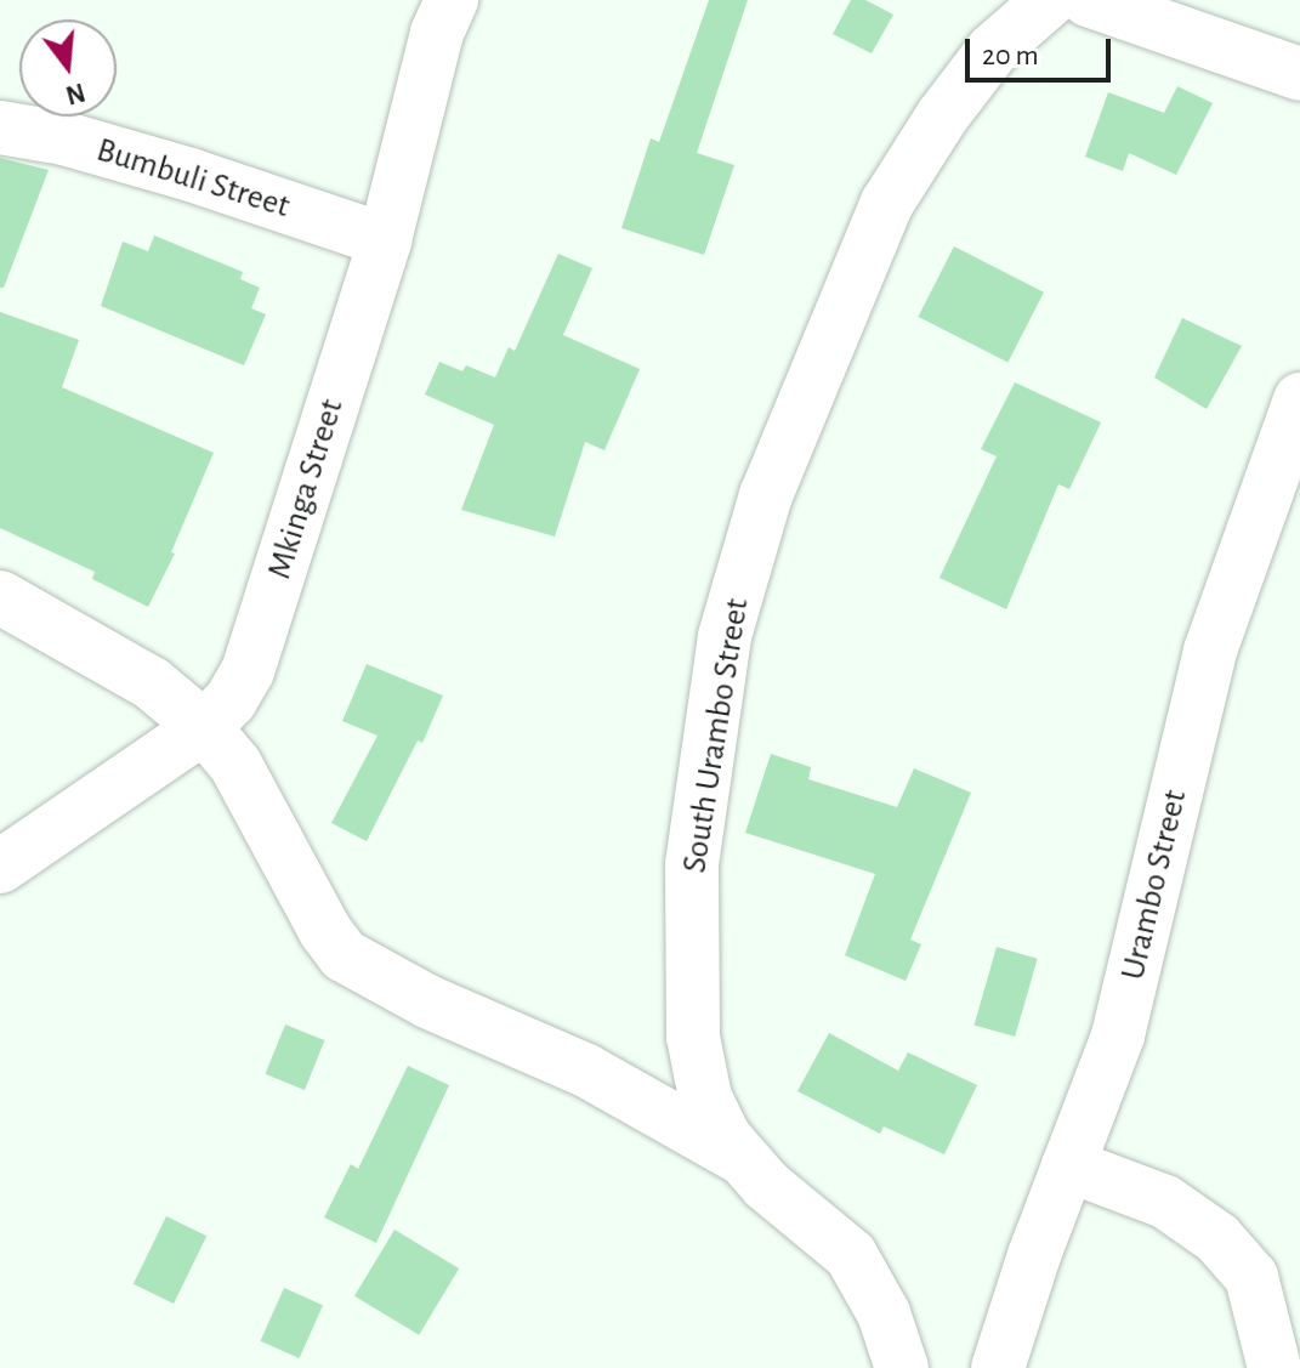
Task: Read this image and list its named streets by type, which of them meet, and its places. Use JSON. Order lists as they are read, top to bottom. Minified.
{"streets":{"street":["Bumbuli Street","Mkinga Street","South Urambo Street","Urambo Street"]},"crossings":[["Bumbuli Street","Mkinga Street"]],"scale_bar":"20 m","north":"bottom"}
